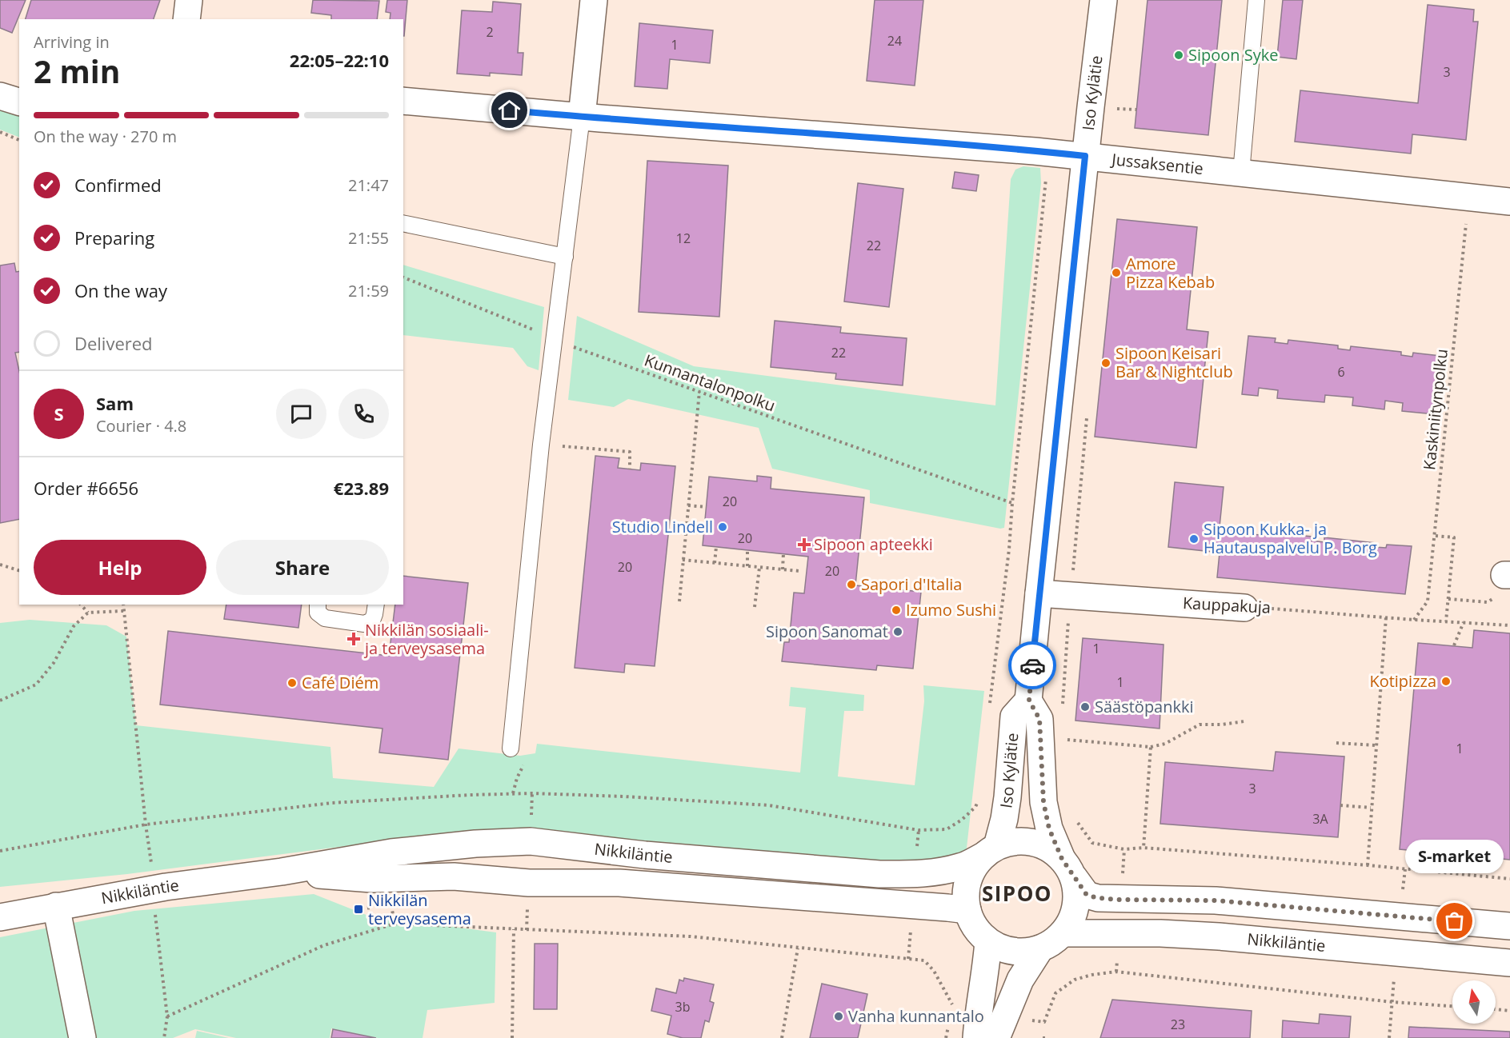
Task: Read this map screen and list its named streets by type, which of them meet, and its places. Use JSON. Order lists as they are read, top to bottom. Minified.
{"streets":{"street":["Iso Kylätie","Jussaksentie","Kauppakuja","Nikkiläntie"],"path":["Kunnantalonpolku","Kaskiniitynpolku"]},"crossings":[["Iso Kylätie","Jussaksentie"],["Iso Kylätie","Kauppakuja"],["Iso Kylätie","Nikkiläntie"],["Jussaksentie","Kaskiniitynpolku"],["Kaskiniitynpolku","Kauppakuja"]],"districts":["SIPOO"],"places":{"other":["Sipoon Syke","Amore Pizza Kebab","Sipoon Keisari Bar & Nightclub","Studio Lindell","Sipoon Kukka- ja Hautauspalvelu P. Borg","Sapori d'Italia","Izumo Sushi","Sipoon Sanomat","Kotipizza","Café Diém","Säästöpankki","S-market","Vanha kunnantalo"],"health":["Sipoon apteekki","Nikkilän sosiaali- ja terveysasema"],"transit":["Nikkilän terveysasema"]},"house_numbers":["2","24","1","3","12","22","22","6","20","20","20","20","1","1","1","3","3A","3b","23"],"north":"top","page":{"heading":["2 min","Arriving in","22:05–22:10"],"panel":["Sam","Courier · 4.8","Order #6656","€23.89"],"bar":"On the way · 270 m","list":[["Confirmed","21:47"],["Preparing","21:55"],["On the way","21:59"],"Delivered"],"round":"S","buttons":["Help","Share"],"bubble":"S-market"}}
